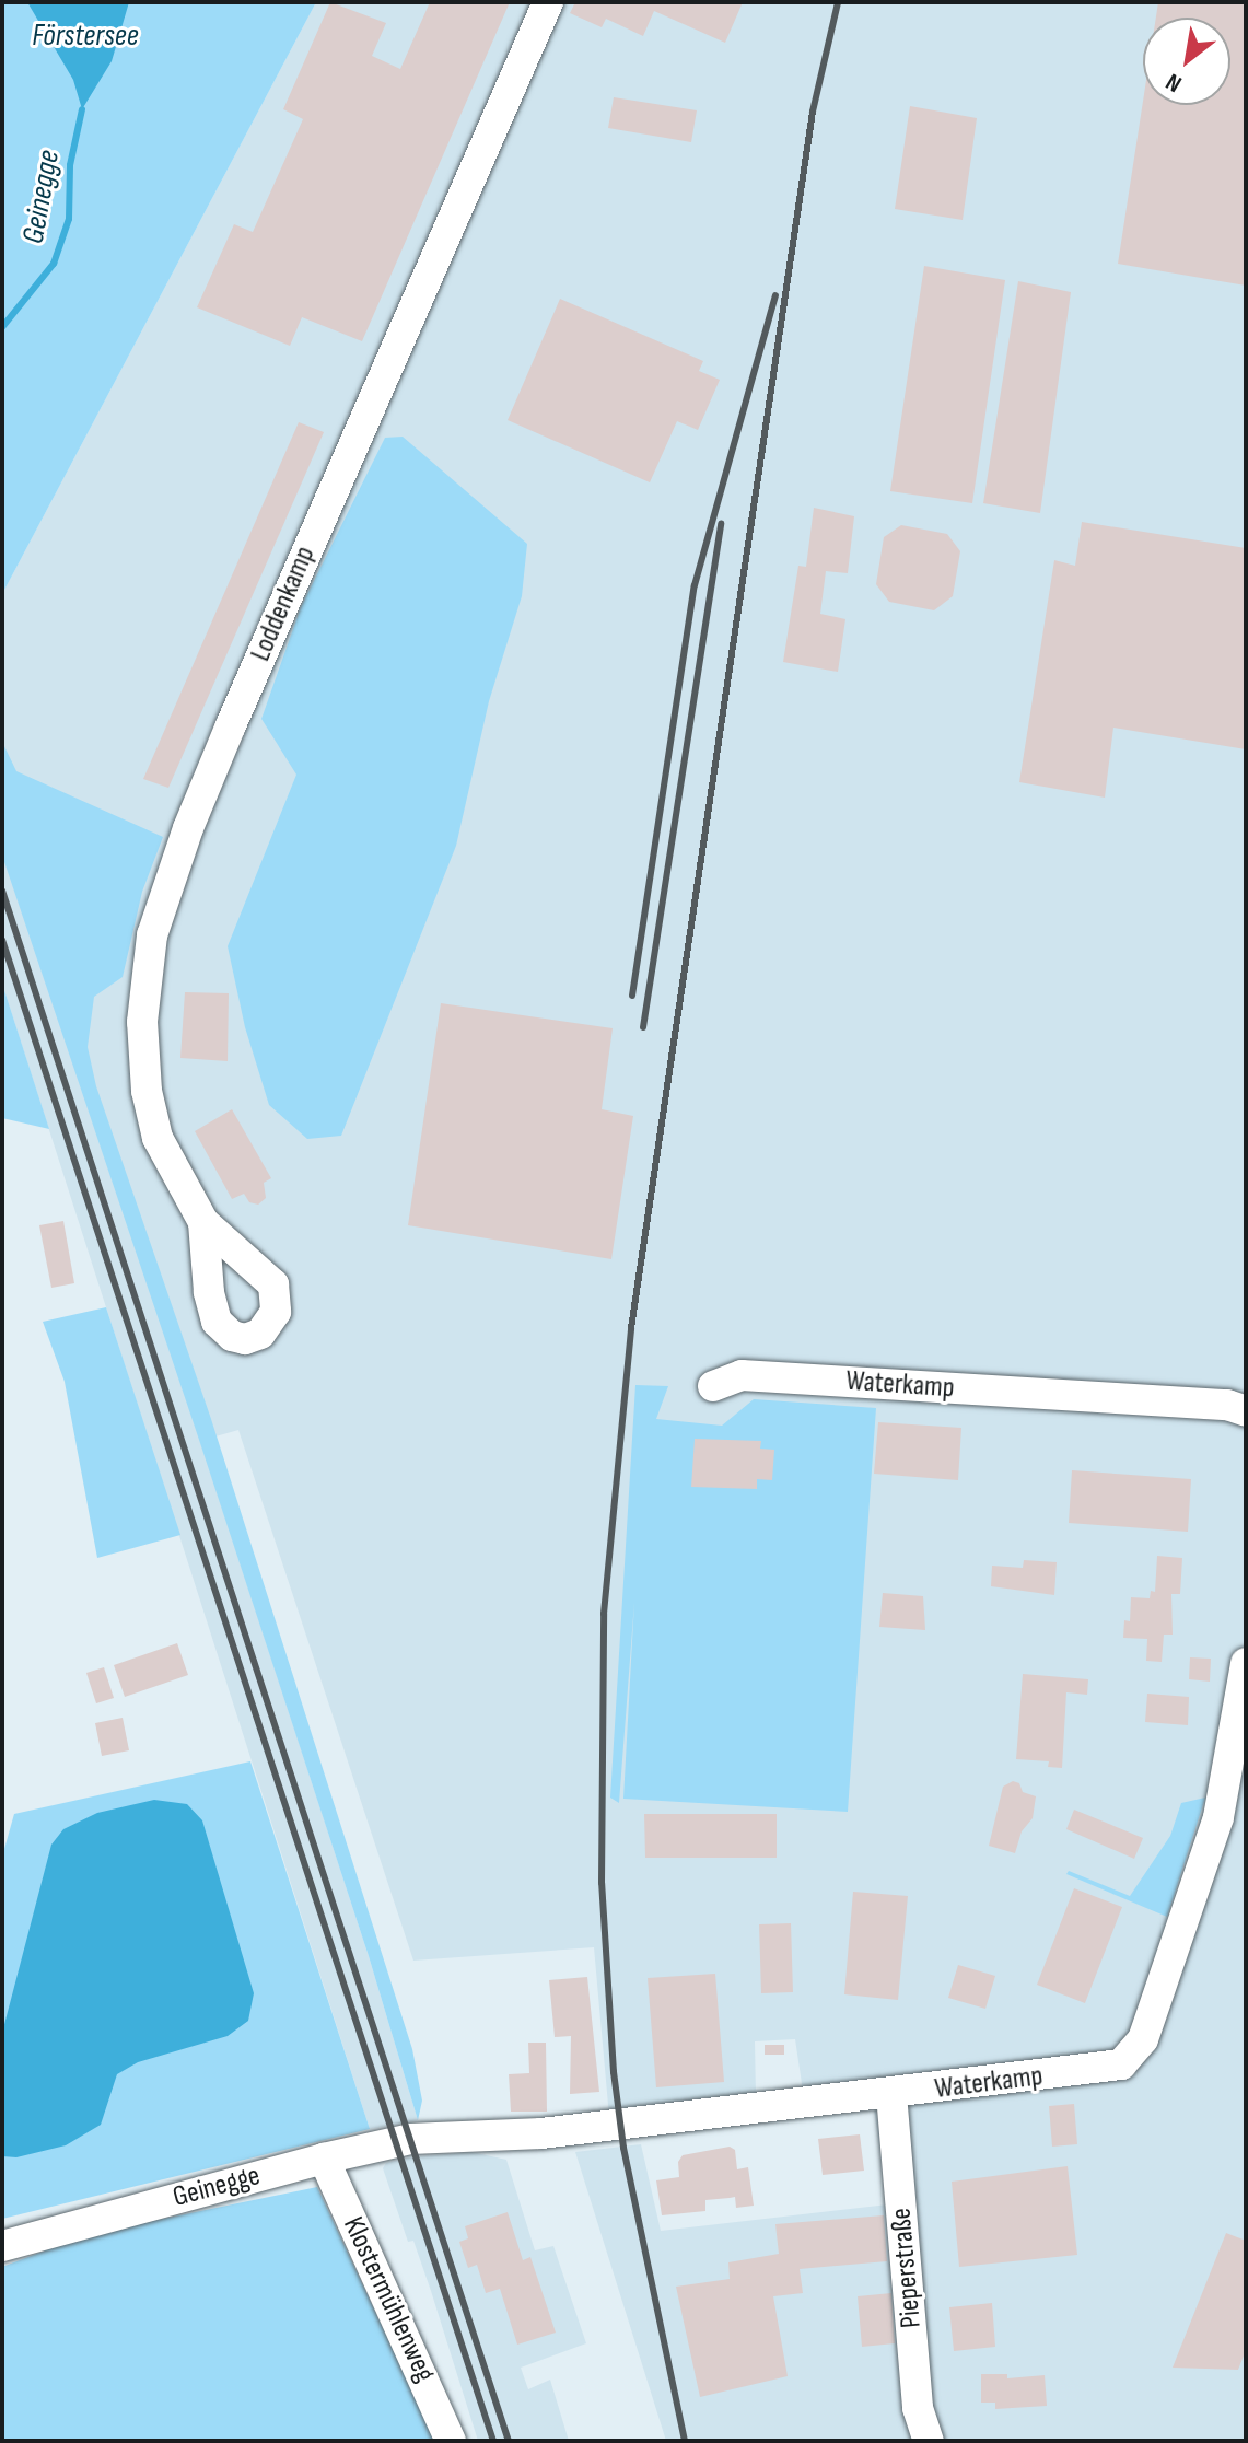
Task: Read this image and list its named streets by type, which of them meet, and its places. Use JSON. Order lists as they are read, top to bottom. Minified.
{"streets":{"street":["Loddenkamp","Waterkamp","Geinegge","Pieperstraße","Klostermühlenweg"]},"crossings":[["Waterkamp","Geinegge"],["Waterkamp","Pieperstraße"],["Geinegge","Klostermühlenweg"]],"water":["Förstersee","Geinegge"],"north":"bottom left"}
